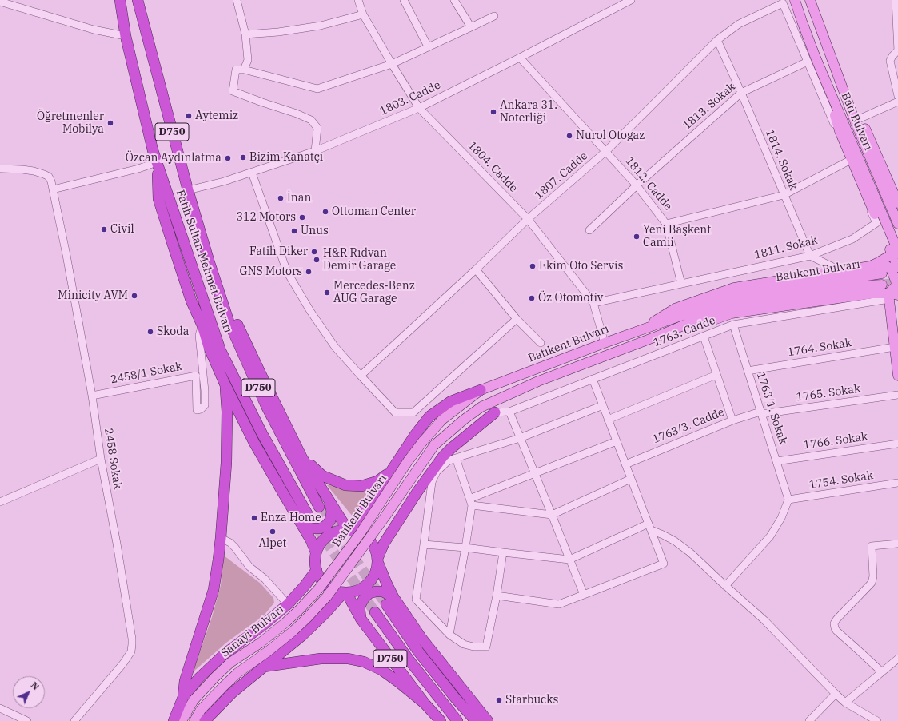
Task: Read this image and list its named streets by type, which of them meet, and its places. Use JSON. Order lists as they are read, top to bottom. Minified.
{"streets":{"highway":["D750","Fatih Sultan Mehmet Bulvarı"],"main road":["Batı Bulvarı","Batıkent Bulvarı","Sanayi Bulvarı"],"street":["1803. Cadde","1813. Sokak","1814. Sokak","1804. Cadde","1807. Cadde","1812. Cadde","1811. Sokak","1763. Cadde","1764. Sokak","2458/1 Sokak","1765. Sokak","1763/1. Sokak","1763/3. Cadde","1766. Sokak","2458 Sokak","1754. Sokak"]},"crossings":[["1803. Cadde","1804. Cadde"],["1803. Cadde","1812. Cadde"],["1803. Cadde","Fatih Sultan Mehmet Bulvarı"],["1813. Sokak","1814. Sokak"],["1813. Sokak","1812. Cadde"],["1813. Sokak","1811. Sokak"],["D750","Fatih Sultan Mehmet Bulvarı"],["D750","2458/1 Sokak"],["1814. Sokak","1807. Cadde"],["1814. Sokak","1812. Cadde"],["1814. Sokak","1811. Sokak"],["1804. Cadde","1807. Cadde"],["1804. Cadde","1811. Sokak"],["1804. Cadde","Batıkent Bulvarı"],["1807. Cadde","1812. Cadde"],["1807. Cadde","1811. Sokak"],["1812. Cadde","1811. Sokak"],["Batıkent Bulvarı","Sanayi Bulvarı"],["1763. Cadde","1763/1. Sokak"],["1764. Sokak","1763/1. Sokak"],["2458/1 Sokak","2458 Sokak"],["1765. Sokak","1763/1. Sokak"],["1765. Sokak","1763/3. Cadde"],["1763/1. Sokak","1763/3. Cadde"],["1763/1. Sokak","1766. Sokak"],["1763/1. Sokak","1754. Sokak"]],"places":["Ankara 31. Noterliği","Aytemiz","Öğretmenler Mobilya","Nurol Otogaz","Bizim Kanatçı","Özcan Aydınlatma","İnan","Ottoman Center","312 Motors","Civil","Unus","Yeni Başkent Camii","Fatih Diker","H&R Rıdvan Demir Garage","Ekim Oto Servis","GNS Motors","Mercedes-Benz AUG Garage","Minicity AVM","Öz Otomotiv","Skoda","Enza Home","Alpet","Starbucks"],"north":"top right"}
